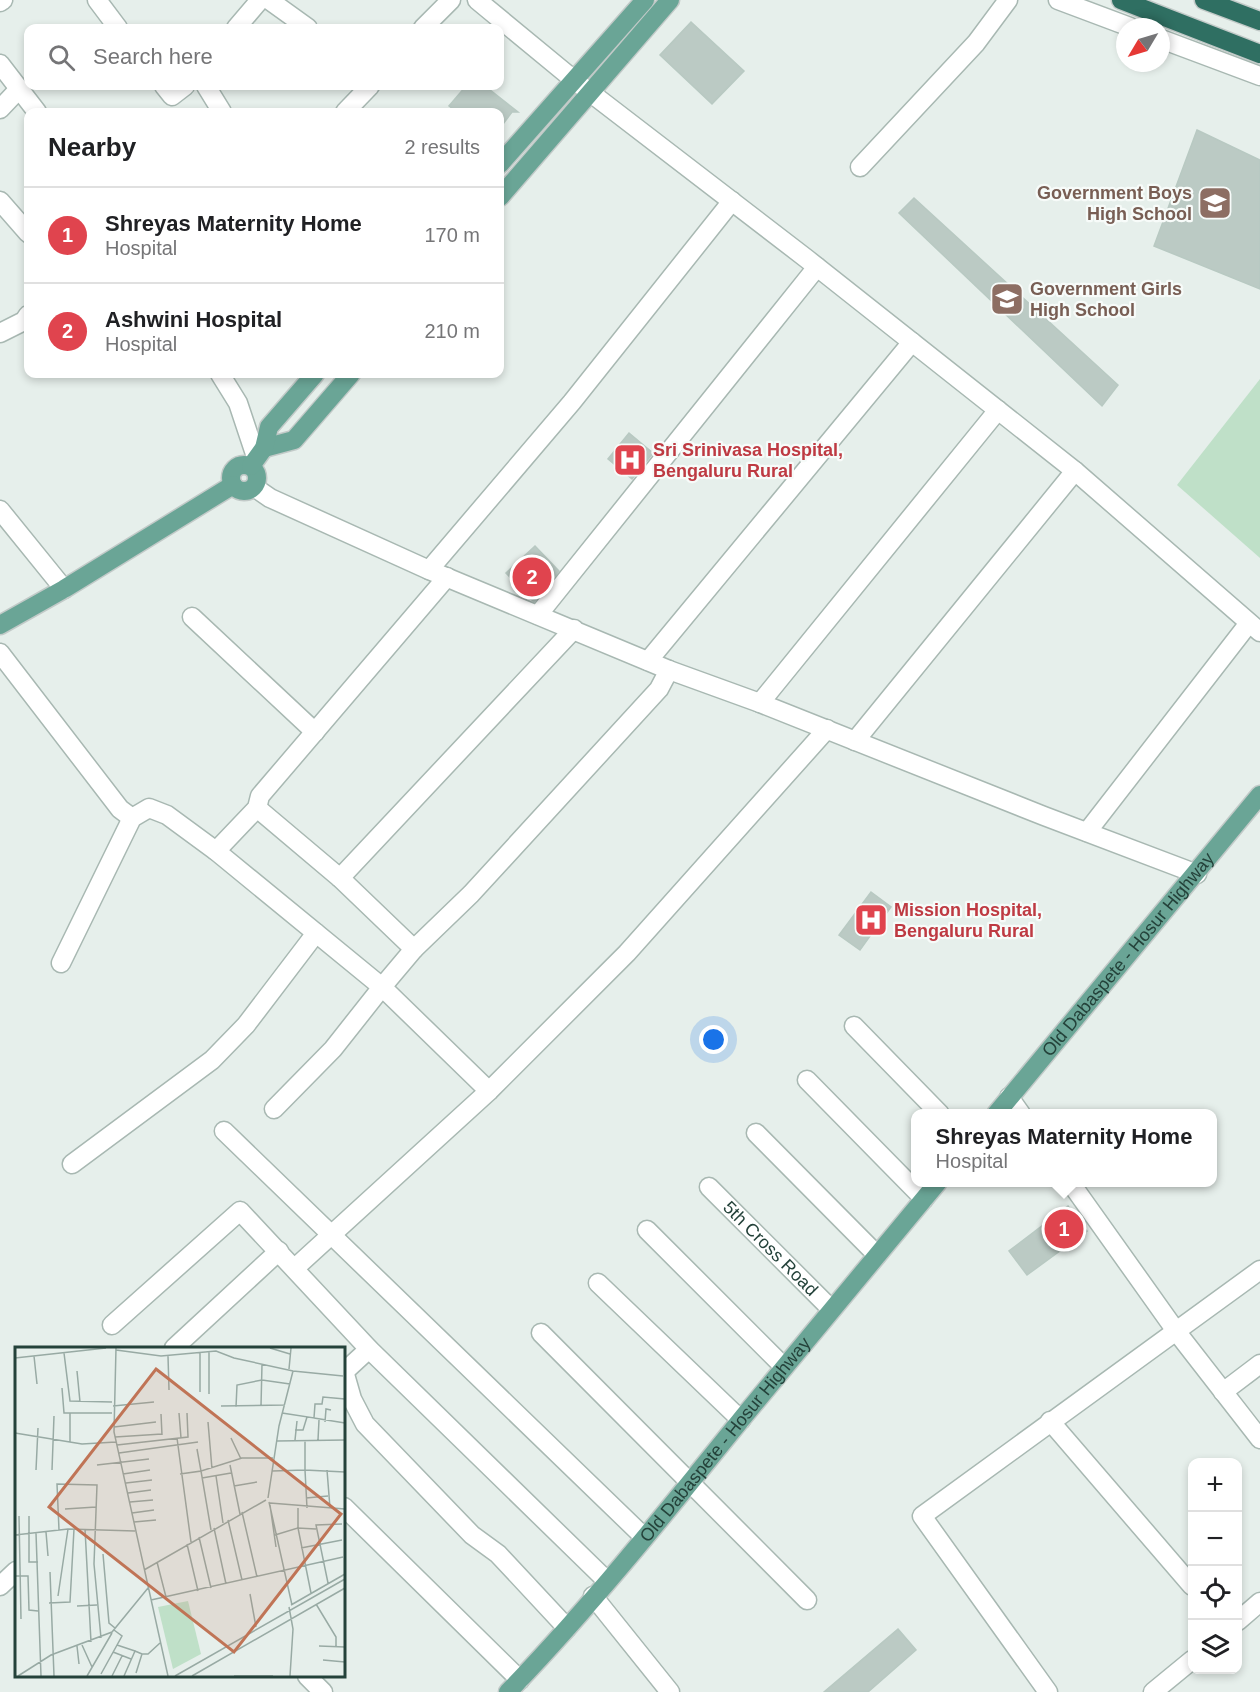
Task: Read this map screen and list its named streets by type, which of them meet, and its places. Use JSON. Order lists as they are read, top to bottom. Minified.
{"streets":{"main road":["Old Dabaspete - Hosur Highway"],"street":["5th Cross Road"]},"crossings":[["Old Dabaspete - Hosur Highway","5th Cross Road"]],"places":{"school or university":["Government Boys High School","Government Girls High School"],"hospital":["Sri Srinivasa Hospital, Bengaluru Rural","Mission Hospital, Bengaluru Rural"]},"north":"bottom left","page":{"search":"Search here","heading":["Nearby","2 results"],"list":[{"mark":"1","name":"Shreyas Maternity Home","note":"Hospital","value":"170 m"},{"mark":"2","name":"Ashwini Hospital","note":"Hospital","value":"210 m"}],"pins":["2","1"],"popup":["Shreyas Maternity Home","Hospital"],"map_buttons":["+","−"]}}
